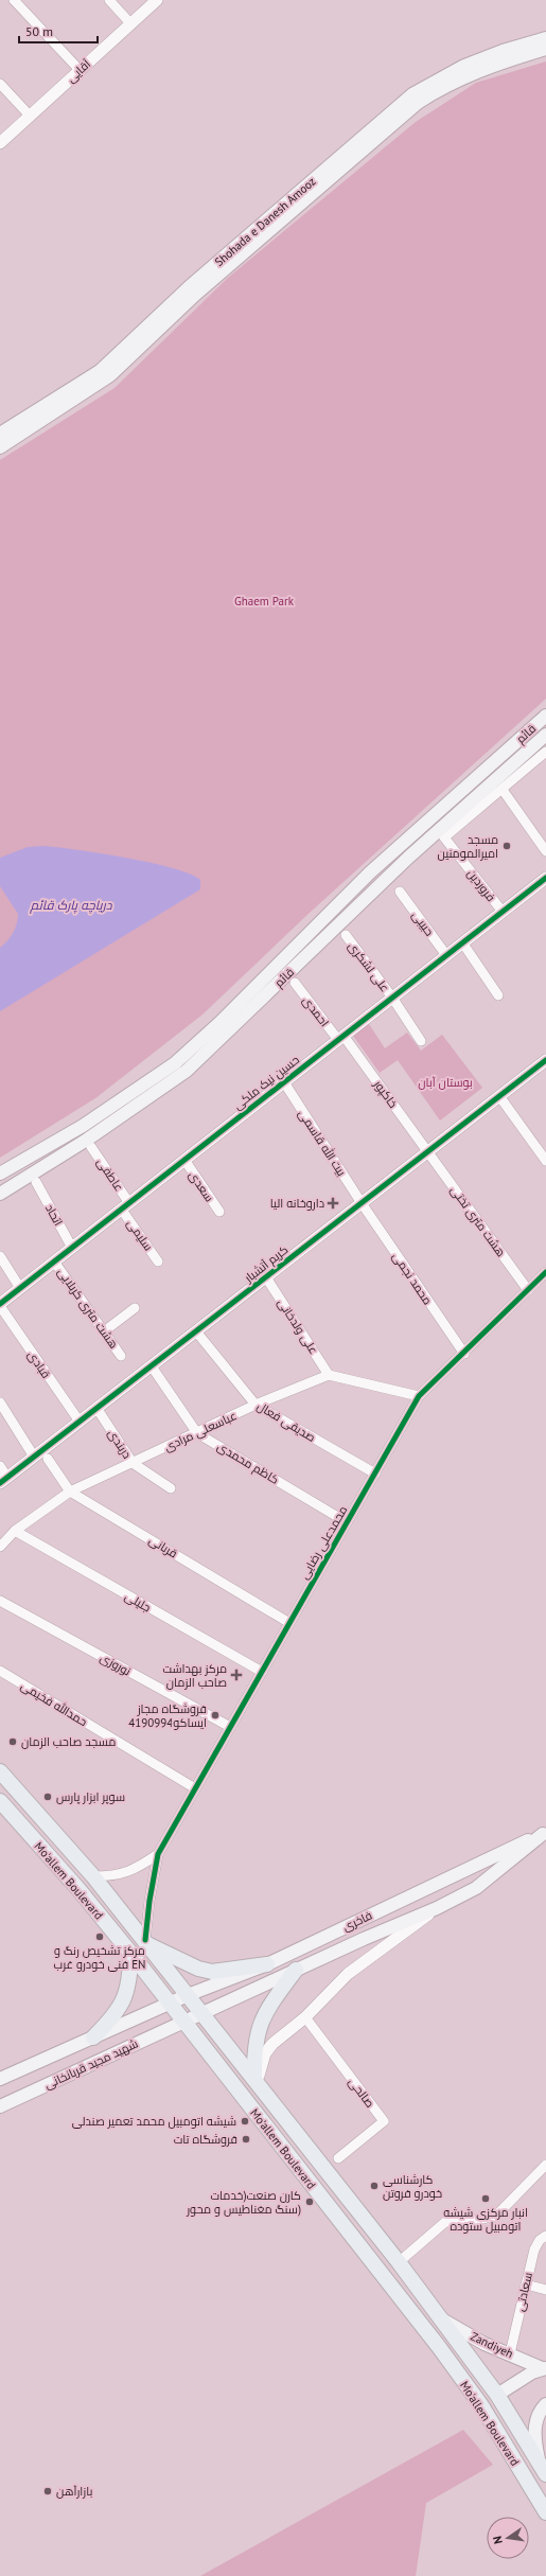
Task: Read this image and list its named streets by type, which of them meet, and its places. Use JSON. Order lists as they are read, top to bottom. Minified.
{"streets":{"main road":["Shohada e Danesh Amooz","قائم","Mo'allem Boulevard","فاخری","شهید مجید قربانخانی","Zandiyeh"],"street":["آقایی","فروردین","حبیبی","علی لشکری","احمدی","حسین نیک ملکی","خاکپور","بیت الله قاسمی","عاطفی","سعدی","اتحاد","هشت متری تختی","سلیمی","کریم آتشبار","محمد نجمی","هشت متری کربلایی","علی ولدخانی","قبادی","صدیقی فعال","عباسعلی مرادی","دربندی","کاظم محمدی","محمدعلی رضایی","قربانی","جلیلی","نوروزی","حمدالله فخیمی","صالحی","سعادتی"]},"crossings":[["فروردین","حسین نیک ملکی"],["حبیبی","حسین نیک ملکی"],["علی لشکری","حسین نیک ملکی"],["احمدی","حسین نیک ملکی"],["احمدی","خاکپور"],["حسین نیک ملکی","خاکپور"],["حسین نیک ملکی","بیت الله قاسمی"],["حسین نیک ملکی","عاطفی"],["حسین نیک ملکی","سعدی"],["حسین نیک ملکی","اتحاد"],["حسین نیک ملکی","سلیمی"],["حسین نیک ملکی","هشت متری کربلایی"],["حسین نیک ملکی","قبادی"],["خاکپور","هشت متری تختی"],["خاکپور","کریم آتشبار"],["بیت الله قاسمی","کریم آتشبار"],["بیت الله قاسمی","محمد نجمی"],["عاطفی","سلیمی"],["هشت متری تختی","کریم آتشبار"],["هشت متری تختی","محمدعلی رضایی"],["کریم آتشبار","محمد نجمی"],["کریم آتشبار","علی ولدخانی"],["کریم آتشبار","قبادی"],["کریم آتشبار","صدیقی فعال"],["کریم آتشبار","دربندی"],["کریم آتشبار","کاظم محمدی"],["محمد نجمی","محمدعلی رضایی"],["علی ولدخانی","عباسعلی مرادی"],["صدیقی فعال","عباسعلی مرادی"],["صدیقی فعال","محمدعلی رضایی"],["عباسعلی مرادی","دربندی"],["عباسعلی مرادی","کاظم محمدی"],["عباسعلی مرادی","قربانی"],["عباسعلی مرادی","جلیلی"],["کاظم محمدی","محمدعلی رضایی"],["محمدعلی رضایی","قربانی"],["محمدعلی رضایی","جلیلی"],["محمدعلی رضایی","نوروزی"],["محمدعلی رضایی","حمدالله فخیمی"],["Mo'allem Boulevard","فاخری"],["Mo'allem Boulevard","شهید مجید قربانخانی"],["Mo'allem Boulevard","Zandiyeh"],["فاخری","شهید مجید قربانخانی"],["سعادتی","Zandiyeh"]],"water":["دریاچه پارک قائم"],"parks":["Ghaem Park","بوستان آبان"],"places":{"other":["مسجد امیرالمومنین","فروشگاه مجاز ایساکو4190994","مسجد صاحب الزمان","سوپر ابزار پارس","مرکز تشخیص رنگ و فنی خودرو غرب EN","شیشه اتومبیل محمد تعمیر صندلی","فروشگاه تات","کارشناسی خودرو فروتن","انبار مرکزی شیشه اتومبیل ستوده","کارن صنعت(خدمات سنگ مغناطیس و محور)","بازارآهن"],"health":["داروخانه الیا","مرکز بهداشت صاحب الزمان"]},"scale_bar":"50 m","north":"left"}
